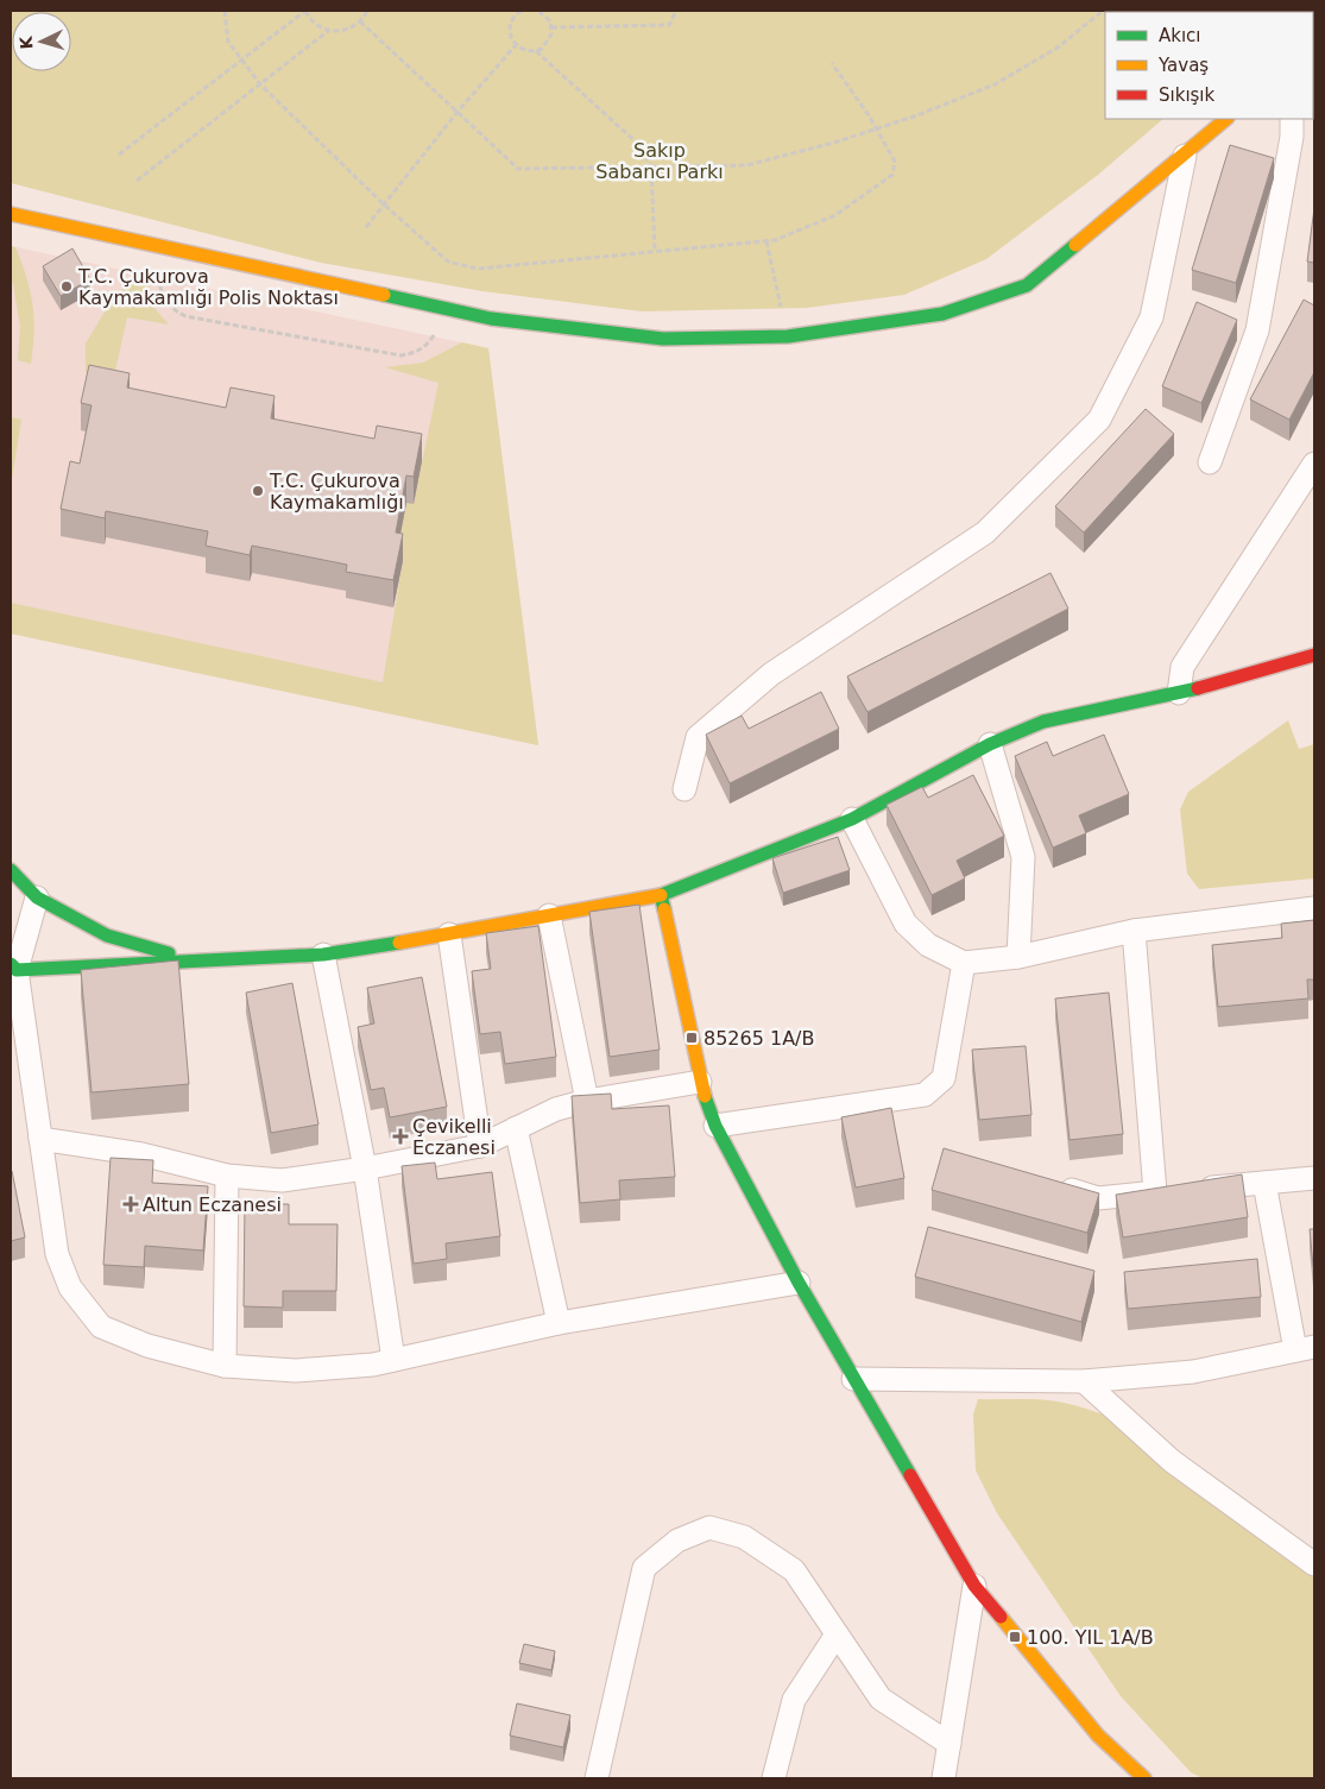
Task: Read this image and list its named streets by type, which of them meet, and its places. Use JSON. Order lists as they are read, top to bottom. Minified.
{"parks":["Sakıp Sabancı Parkı"],"places":{"other":["T.C. Çukurova Kaymakamlığı Polis Noktası","T.C. Çukurova Kaymakamlığı"],"transit":["85265 1A/B","100. YIL 1A/B"],"health":["Çevikelli Eczanesi","Altun Eczanesi"]},"legend":["Akıcı","Yavaş","Sıkışık"],"north":"left"}
